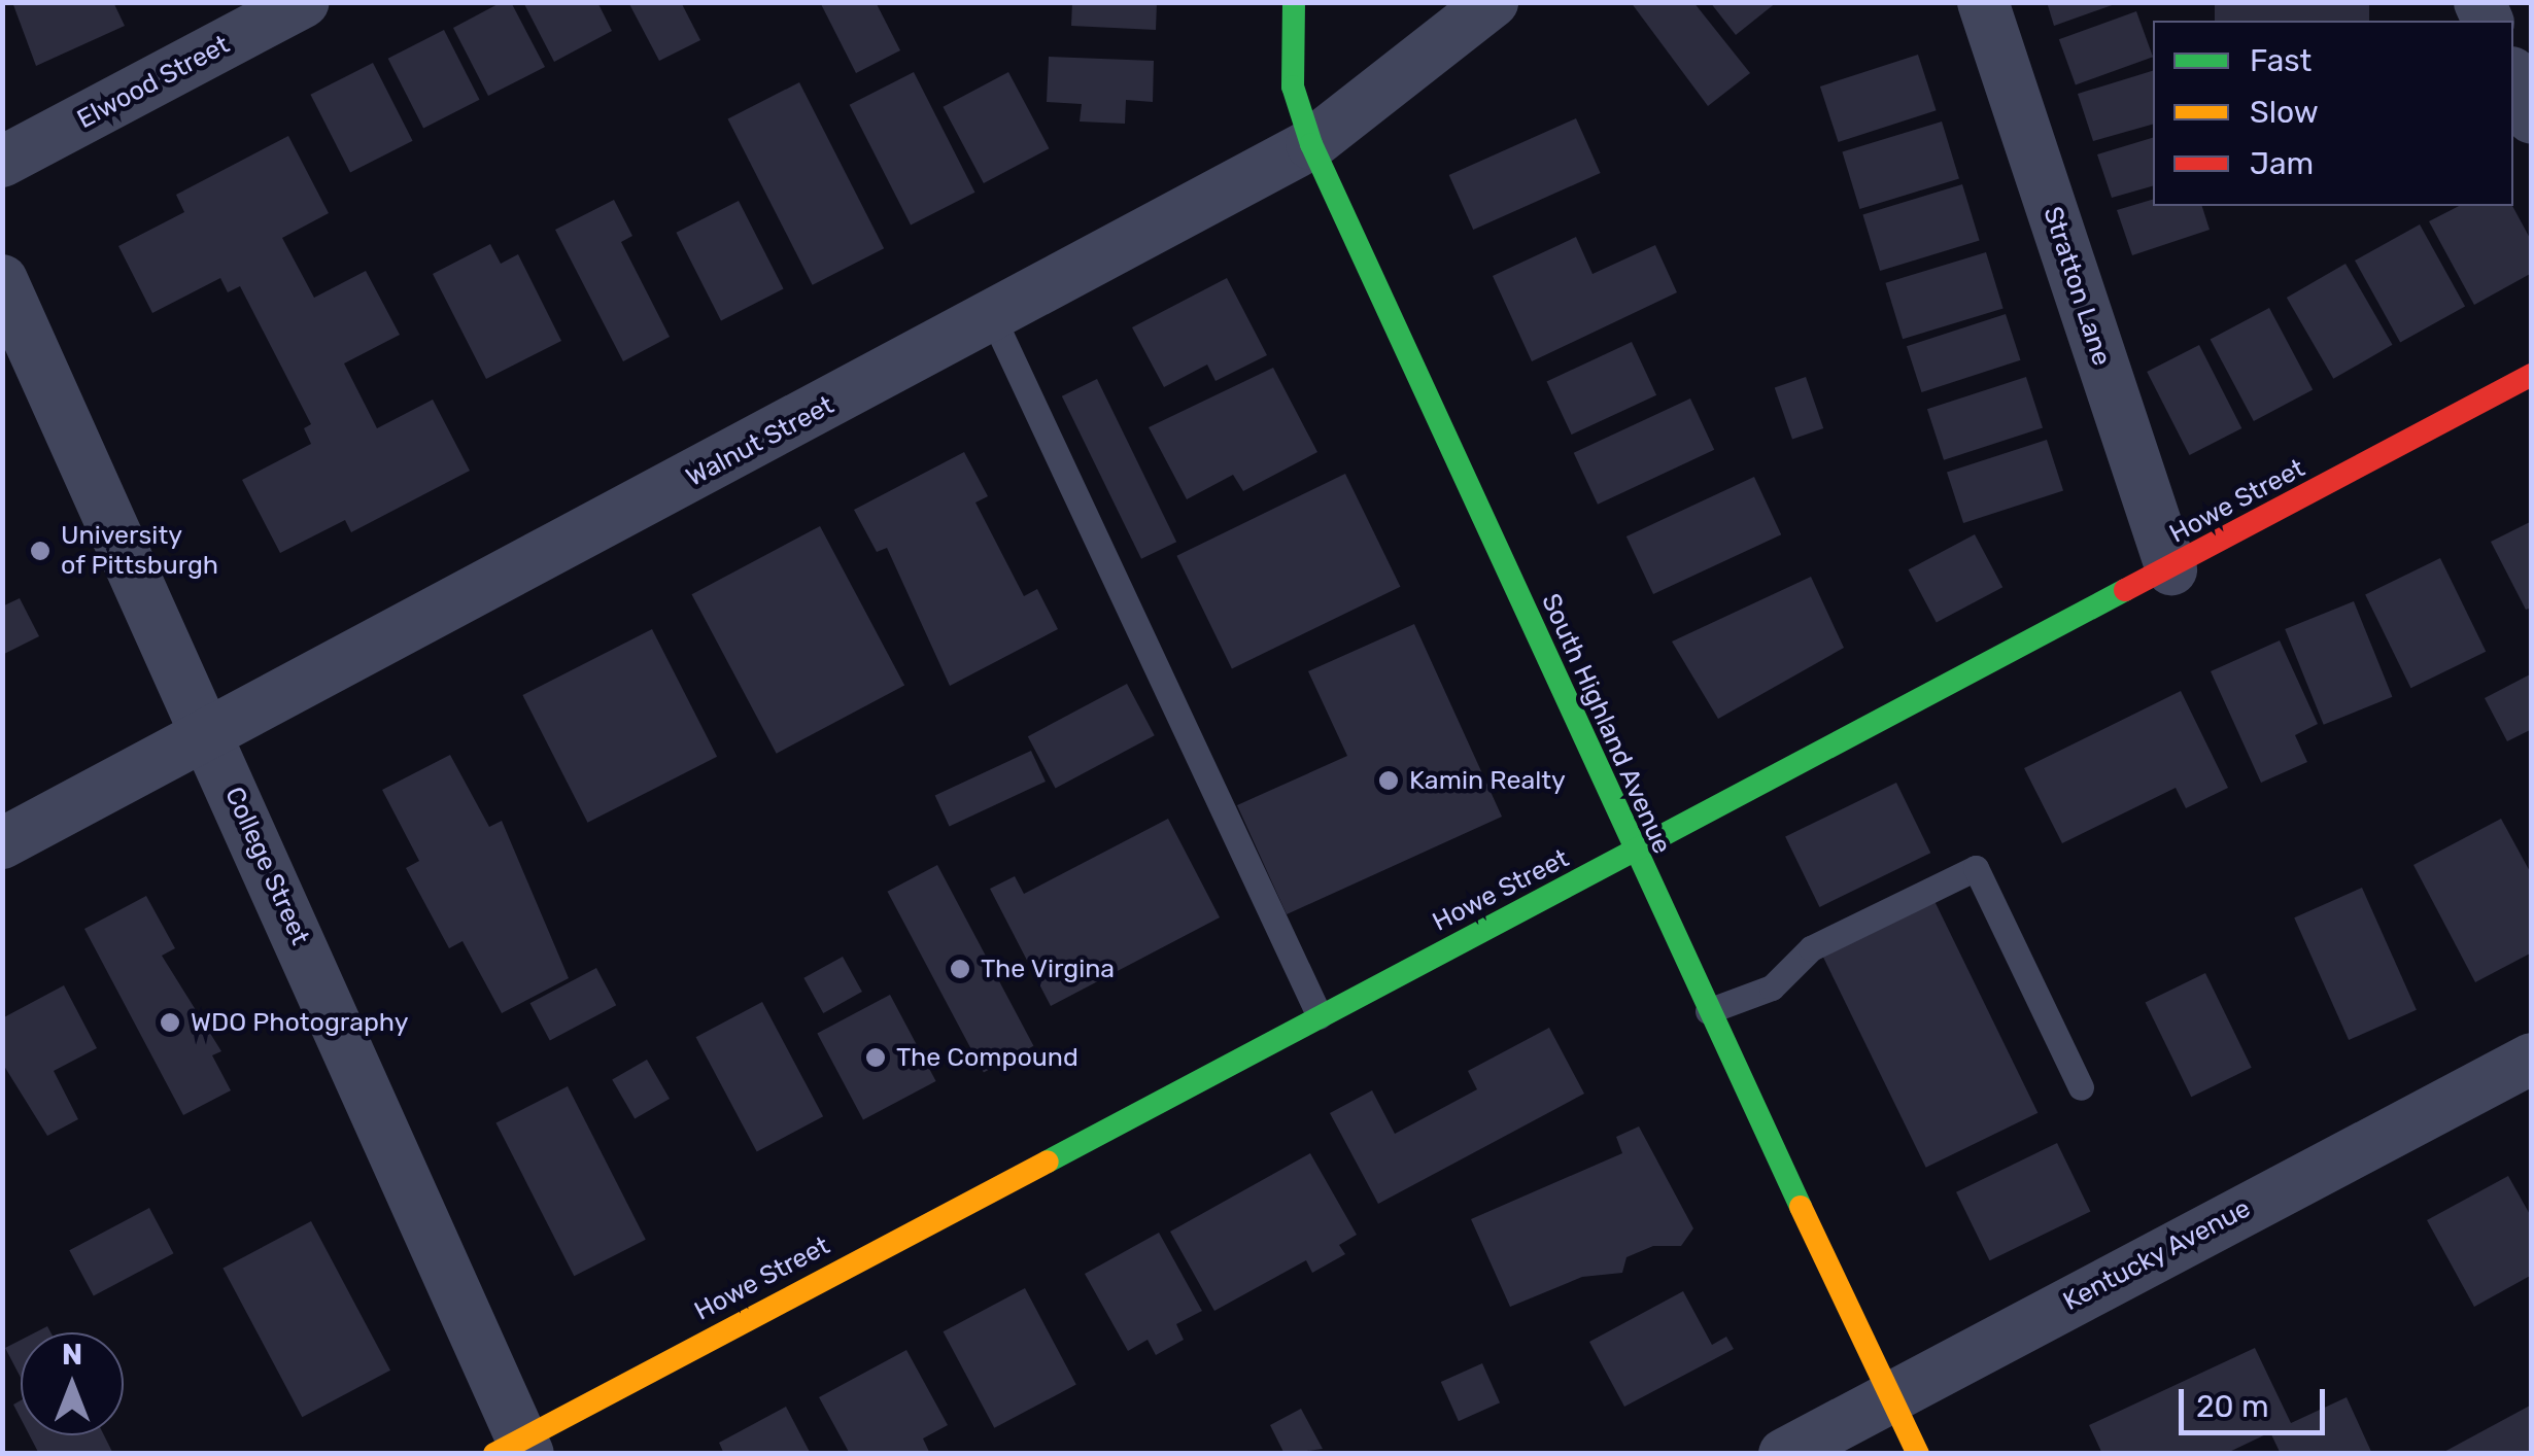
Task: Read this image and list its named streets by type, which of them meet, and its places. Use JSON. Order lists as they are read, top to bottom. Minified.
{"streets":{"street":["Elwood Street","Stratton Lane","Walnut Street","Howe Street","South Highland Avenue","College Street","Kentucky Avenue"]},"crossings":[["Stratton Lane","Howe Street"],["Walnut Street","South Highland Avenue"],["Walnut Street","College Street"],["Howe Street","South Highland Avenue"],["Howe Street","College Street"],["South Highland Avenue","Kentucky Avenue"]],"places":["University of Pittsburgh","Kamin Realty","The Virgina","WDO Photography","The Compound"],"legend":["Fast","Slow","Jam"],"scale_bar":"20 m","north":"top"}
